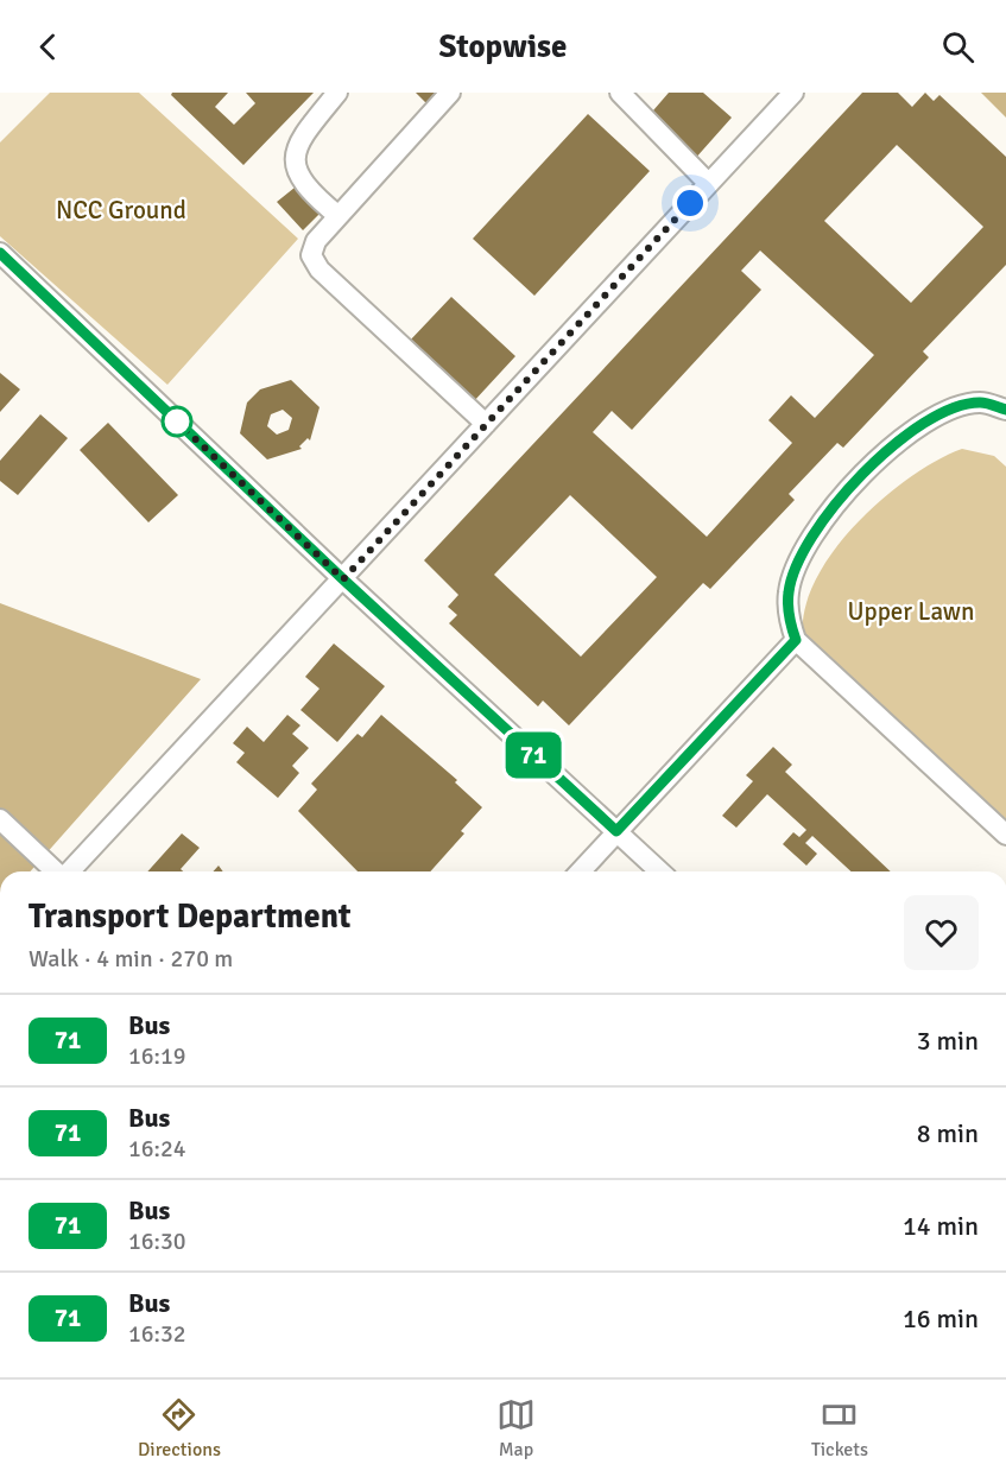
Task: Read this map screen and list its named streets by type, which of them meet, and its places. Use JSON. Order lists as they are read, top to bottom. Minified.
{"parks":["NCC Ground","Upper Lawn"],"lines":["bus line 71"],"page":{"header":"Stopwise","on_map":"71","heading":["Transport Department","Walk · 4 min · 270 m"],"list":[{"mark":"71","name":"Bus","note":"16:19","value":"3 min"},{"mark":"71","name":"Bus","note":"16:24","value":"8 min"},{"mark":"71","name":"Bus","note":"16:30","value":"14 min"},{"mark":"71","name":"Bus","note":"16:32","value":"16 min"}],"tabs":["Directions","Map","Tickets"]}}
